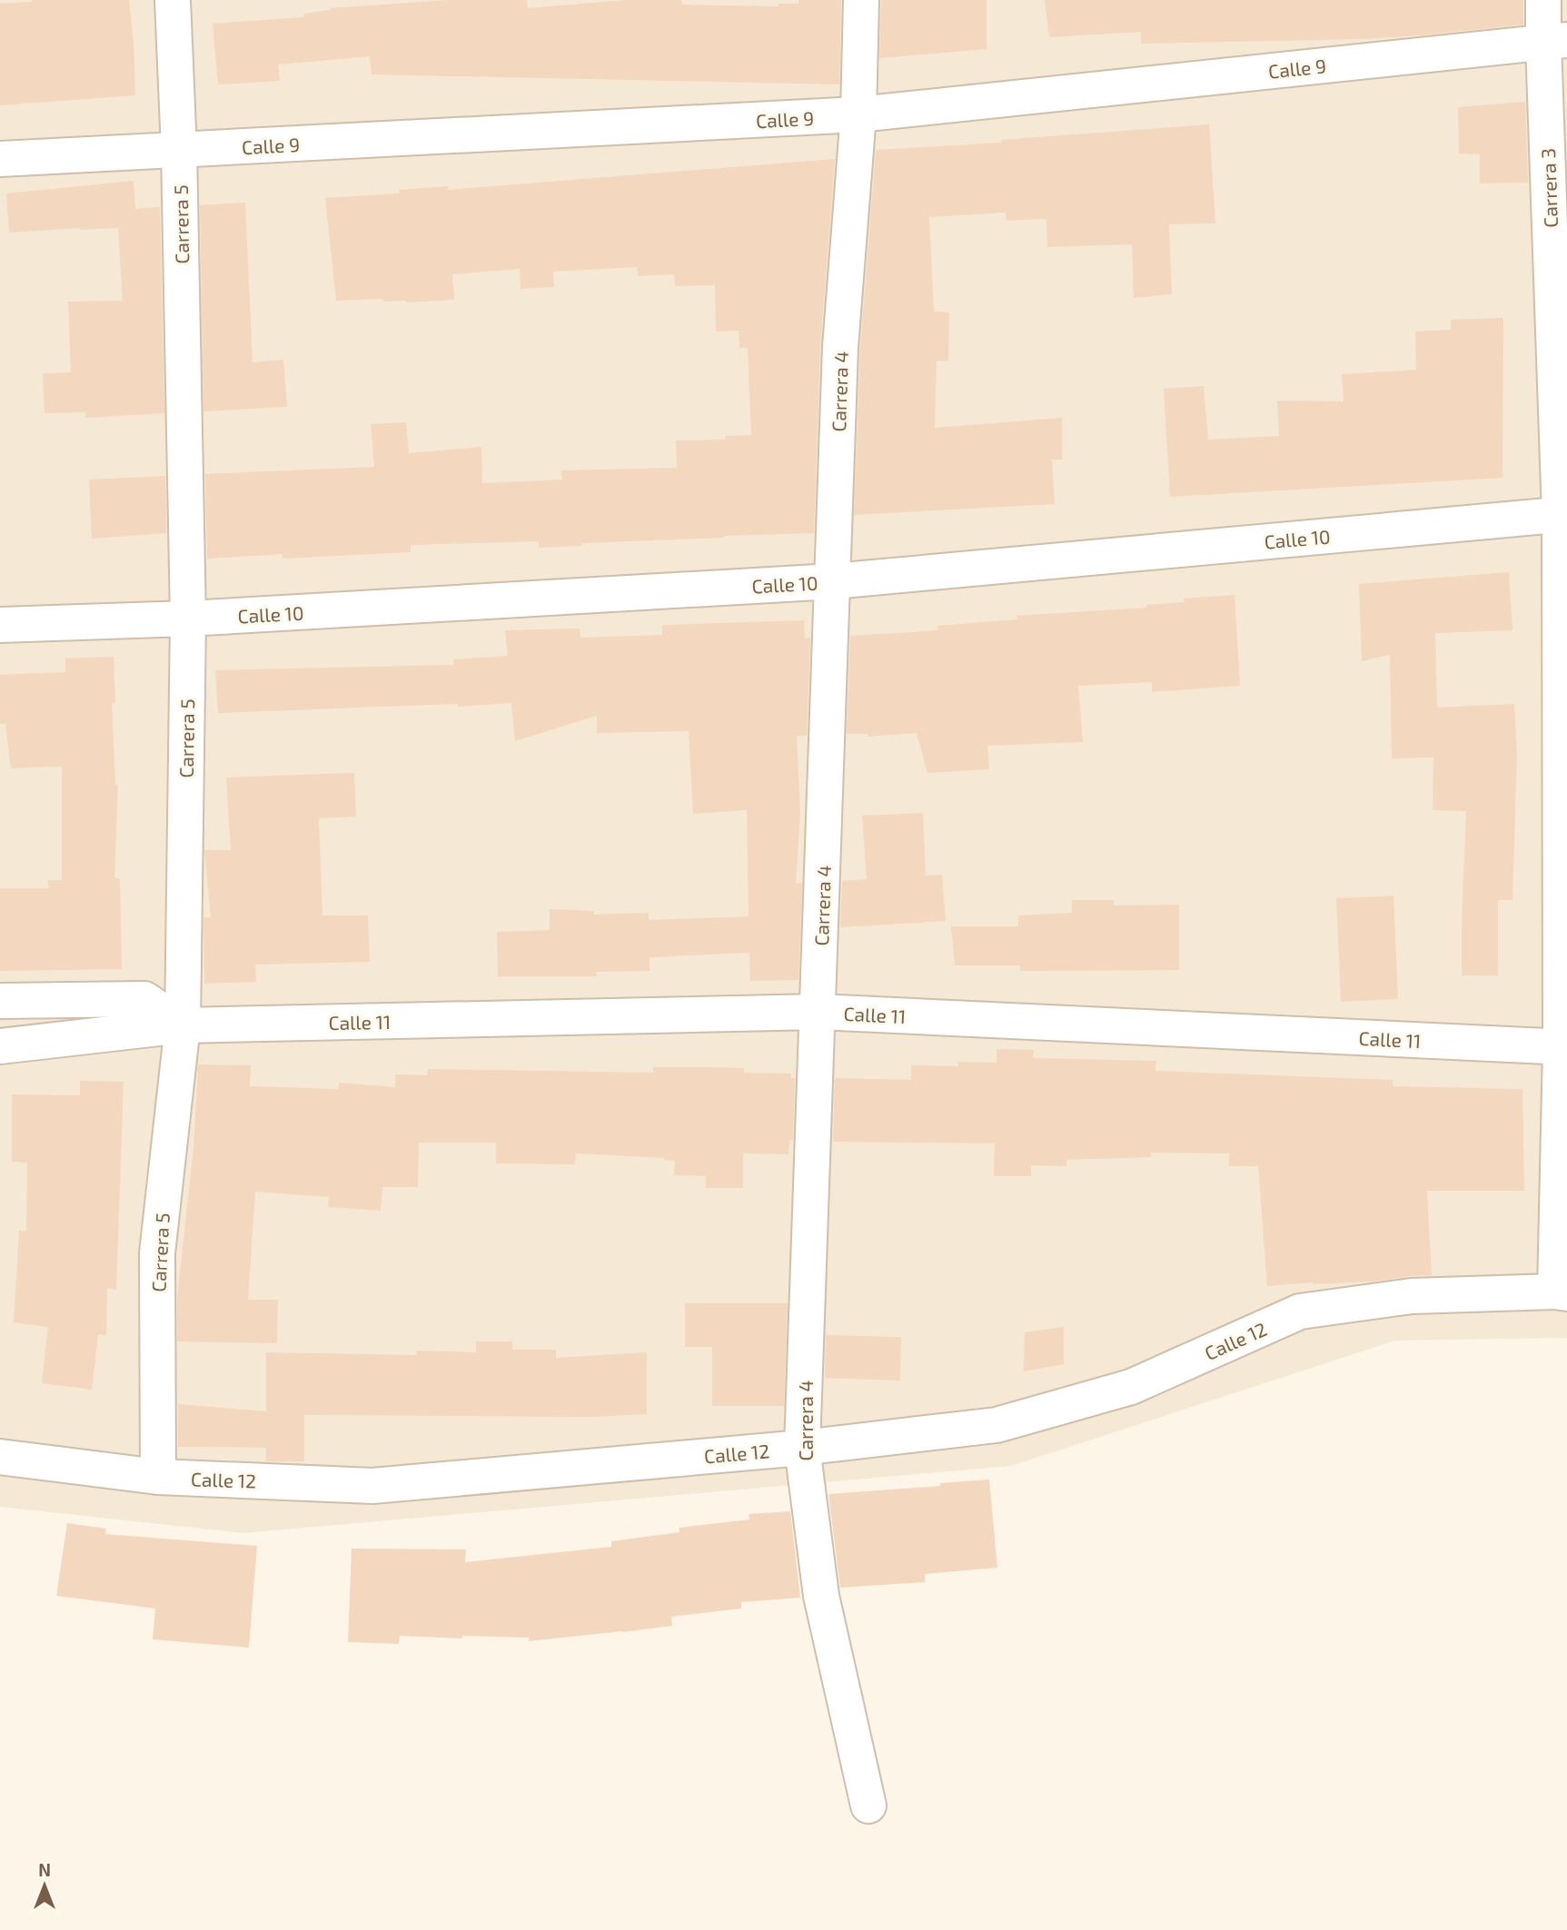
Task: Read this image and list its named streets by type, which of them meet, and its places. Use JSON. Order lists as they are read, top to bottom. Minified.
{"streets":{"street":["Calle 9","Carrera 3","Carrera 5","Carrera 4","Calle 10","Calle 11","Calle 12"]},"crossings":[["Calle 9","Carrera 3"],["Calle 9","Carrera 5"],["Calle 9","Carrera 4"],["Carrera 3","Calle 10"],["Carrera 3","Calle 11"],["Carrera 3","Calle 12"],["Carrera 5","Calle 10"],["Carrera 5","Calle 11"],["Carrera 5","Calle 12"],["Carrera 4","Calle 10"],["Carrera 4","Calle 11"],["Carrera 4","Calle 12"]],"north":"top"}
